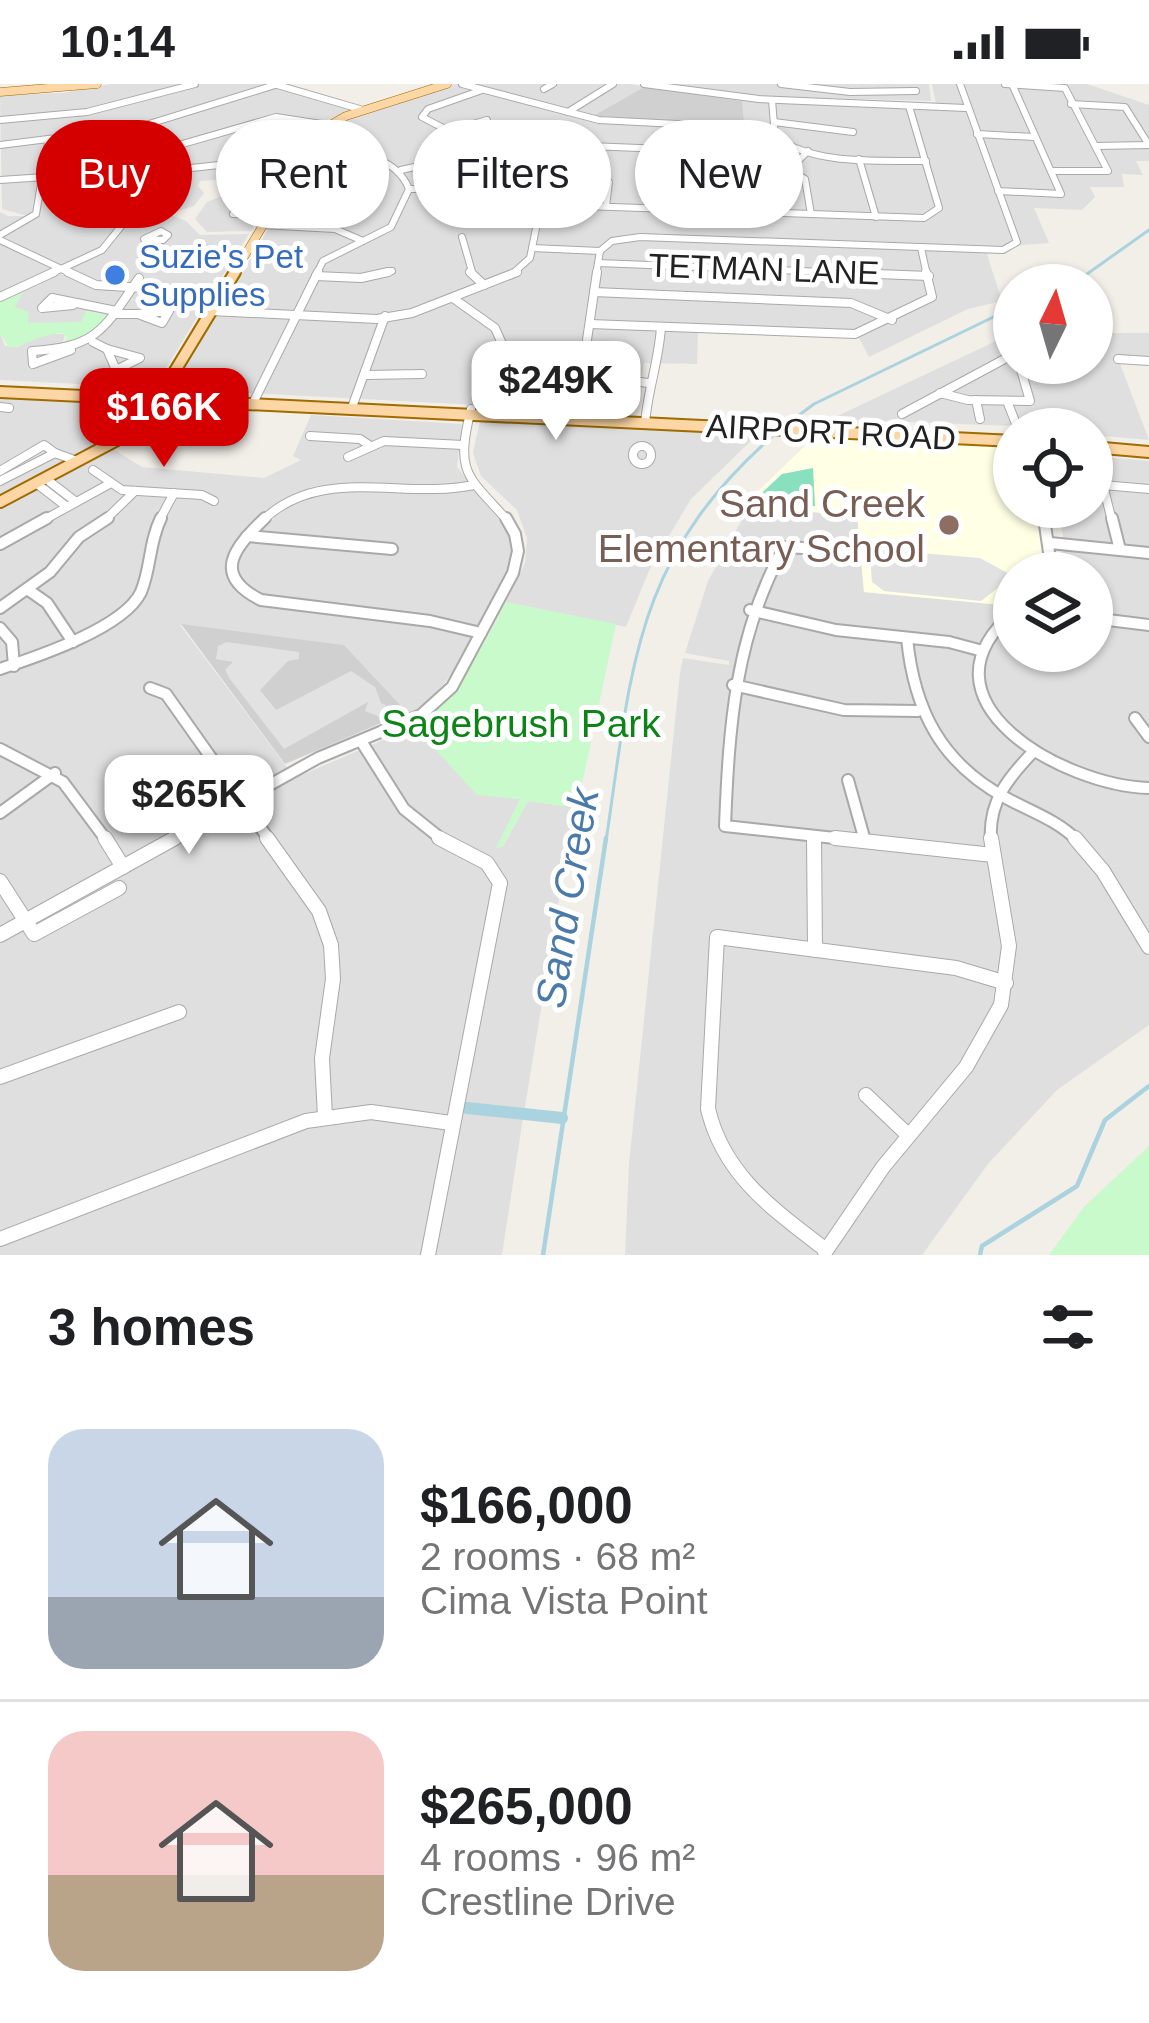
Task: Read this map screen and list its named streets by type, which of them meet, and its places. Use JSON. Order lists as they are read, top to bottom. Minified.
{"streets":{"main road":["AIRPORT ROAD"],"street":["TETMAN LANE"]},"water":["Sand Creek"],"parks":["Sagebrush Park"],"places":["Suzie's Pet Supplies","Sand Creek Elementary School"],"north":"top","page":{"status":"10:14","chip":["Buy","Rent","Filters","New"],"price":["$249K","$166K","$265K"],"heading":"3 homes","list":[{"name":"$166,000","note":"2 rooms · 68 m² · Cima Vista Point"},{"name":"$265,000","note":"4 rooms · 96 m² · Crestline Drive"}]}}
